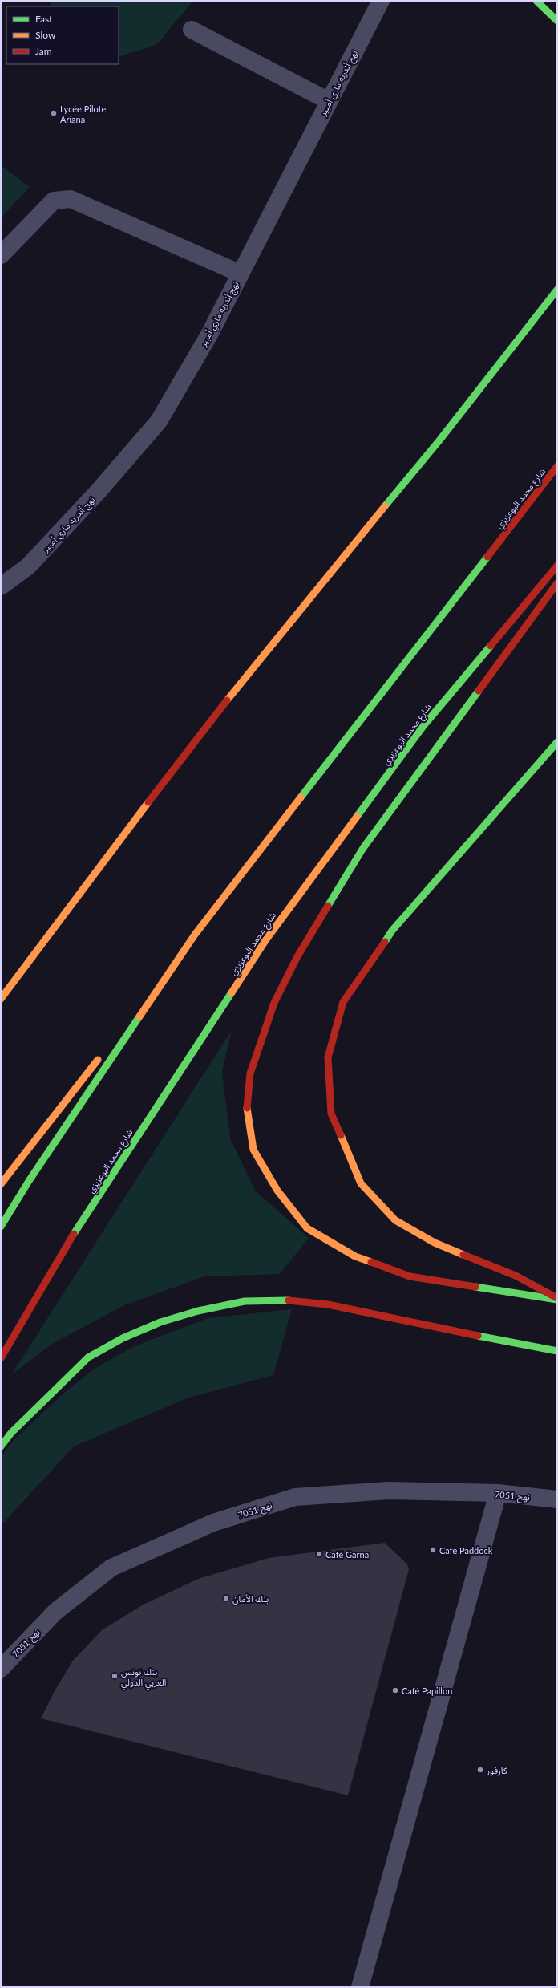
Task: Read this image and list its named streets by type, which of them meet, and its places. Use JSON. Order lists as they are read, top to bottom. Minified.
{"streets":{"main road":["شارع محمد البوعزيزي"],"street":["نهج أندريه ماري أمبير","نهج 7051"]},"places":["Lycée Pilote Ariana","Café Paddock","Café Garna","بنك الأمان","بنك تونس العربي الدولي","Café Papillon","كارفور"],"legend":["Fast","Slow","Jam"]}
